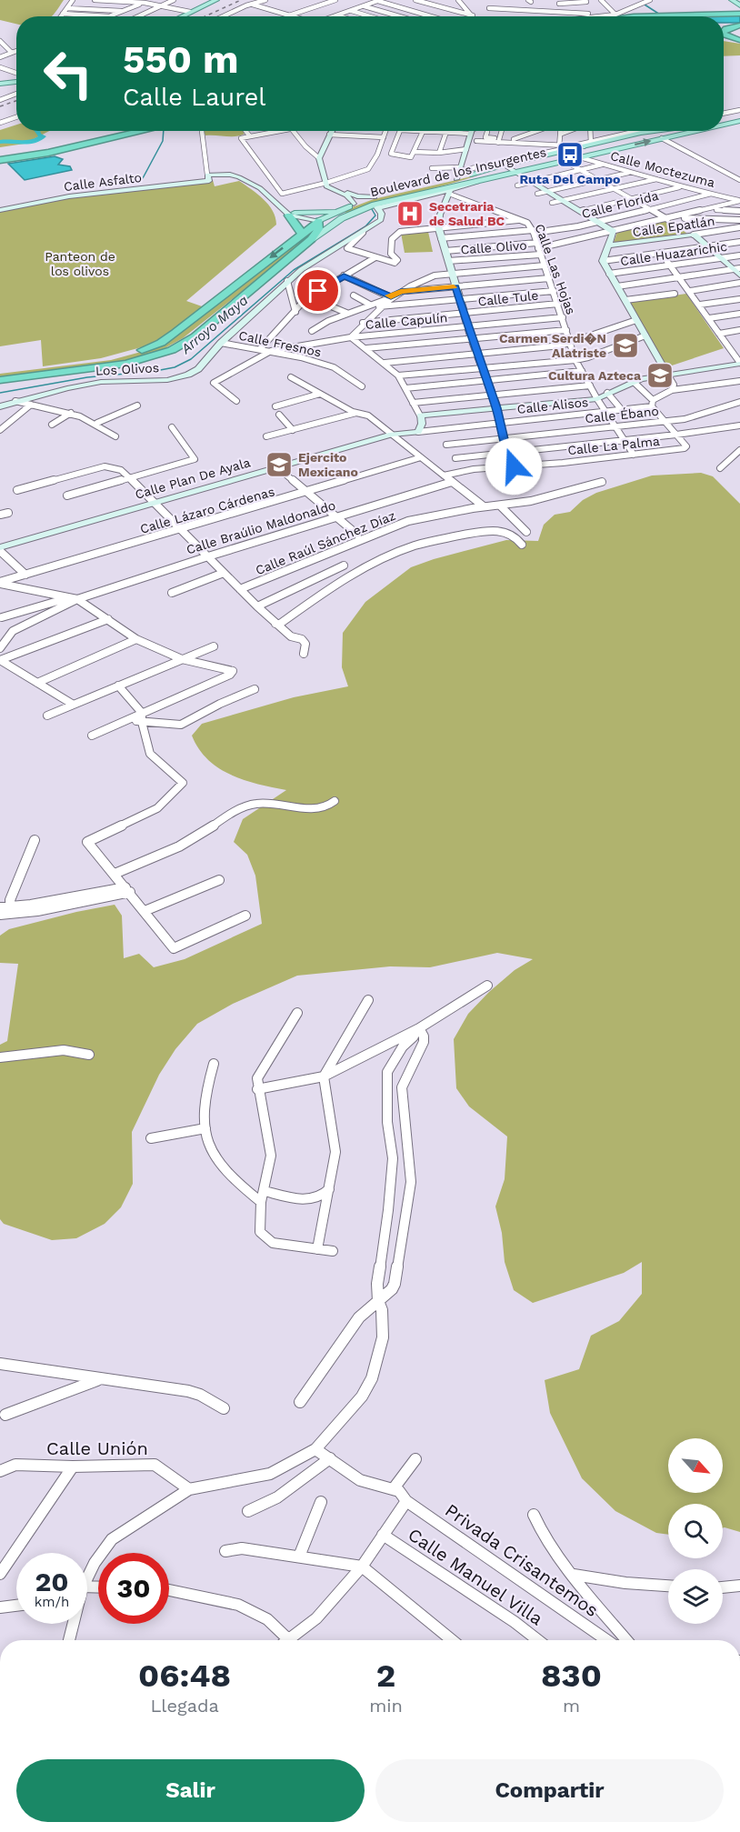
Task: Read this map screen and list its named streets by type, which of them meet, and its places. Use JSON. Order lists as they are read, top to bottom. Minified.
{"streets":{"highway":["Boulevard de los Insurgentes"],"street":["Calle Moctezuma","Calle Asfalto","Calle Florida","Calle Epatlán","Calle Olivo","Calle Huazarichic","Calle Las Hojas","Calle Tule","Calle Capulín","Calle Fresnos","Los Olivos","Calle Alisos","Calle Ébano","Calle La Palma","Calle Plan De Ayala","Calle Lázaro Cárdenas","Calle Braúlio Maldonaldo","Calle Raúl Sánchez Díaz","Calle Unión","Privada Crisantemos","Calle Manuel Villa"]},"crossings":[["Calle Moctezuma","Boulevard de los Insurgentes"],["Calle Moctezuma","Calle Florida"],["Boulevard de los Insurgentes","Los Olivos"],["Calle Florida","Calle Las Hojas"],["Calle Olivo","Calle Las Hojas"],["Calle Las Hojas","Calle Tule"],["Calle Las Hojas","Calle Capulín"],["Calle Las Hojas","Calle Alisos"],["Calle Las Hojas","Calle Ébano"],["Calle Las Hojas","Calle La Palma"],["Calle Capulín","Calle Fresnos"],["Calle Fresnos","Los Olivos"],["Calle Alisos","Calle Plan De Ayala"]],"water":["Arroyo Maya"],"parks":["Panteon de los olivos"],"places":{"bus stop":["Ruta Del Campo"],"hospital":["Secetraria de Salud BC"],"school or university":["Carmen Serdi�N Alatriste","Cultura Azteca","Ejercito Mexicano"]},"north":"bottom right","page":{"turn":["550 m","Calle Laurel"],"speed":"20 km/h","limit":"30","eta":["06:48","Llegada","2","min","830","m"],"buttons":["Salir","Compartir"]}}
